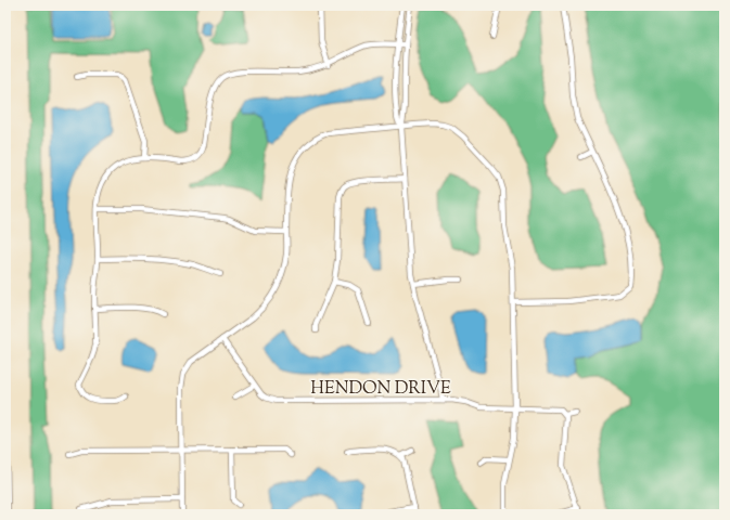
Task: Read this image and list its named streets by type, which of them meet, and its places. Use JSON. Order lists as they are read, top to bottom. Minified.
{"streets":{"street":["HENDON DRIVE"]}}
